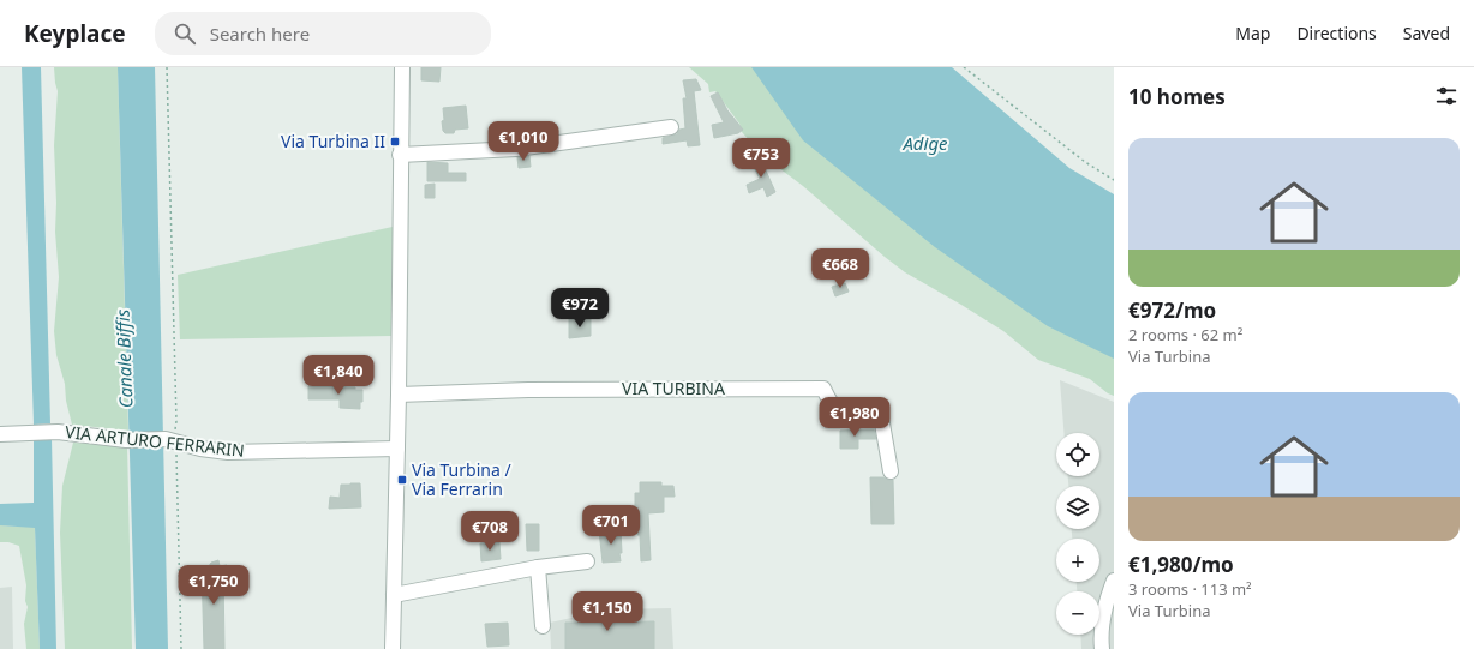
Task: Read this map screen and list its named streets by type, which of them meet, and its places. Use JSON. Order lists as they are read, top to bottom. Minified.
{"streets":{"street":["VIA TURBINA","VIA ARTURO FERRARIN"]},"water":["Adige","Canale Biffis"],"places":{"transit":["Via Turbina II","Via Turbina / Via Ferrarin"]},"page":{"header":"Keyplace","search":"Search here","nav":["Map","Directions","Saved"],"heading":"10 homes","price":["€1,010","€753","€668","€972","€1,840","€1,980","€701","€708","€1,750","€1,150"],"list":[{"name":"€972/mo","note":"2 rooms · 62 m² · Via Turbina"},{"name":"€1,980/mo","note":"3 rooms · 113 m² · Via Turbina"}],"map_buttons":["+","−"]}}
